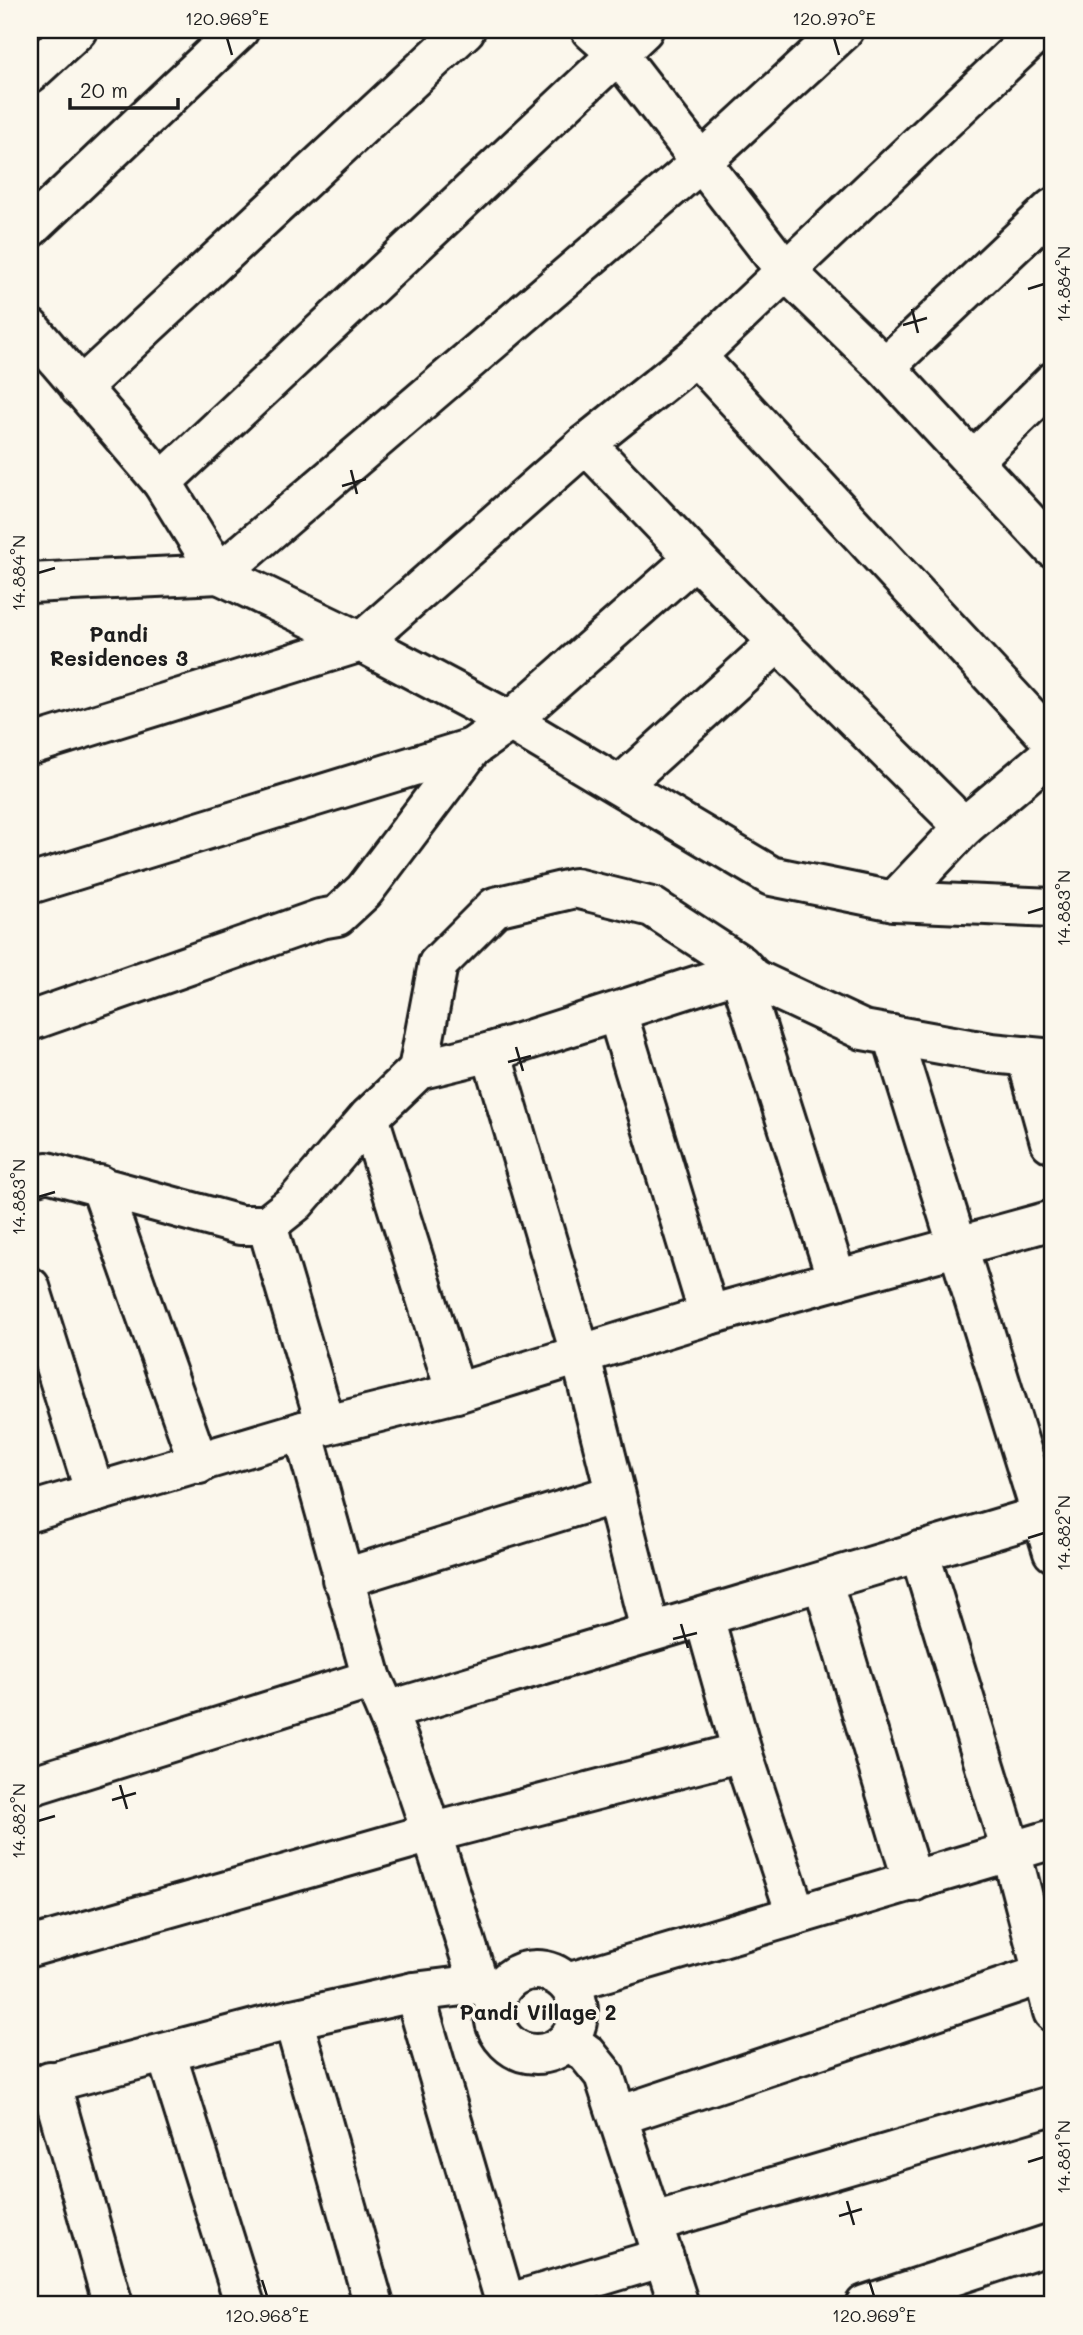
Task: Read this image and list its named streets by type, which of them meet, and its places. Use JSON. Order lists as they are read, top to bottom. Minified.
{"districts":["Pandi Residences 3","Pandi Village 2"],"scale_bar":"20 m","coordinates":["120.969°E","120.970°E","14.884°N","14.883°N","14.882°N","14.881°N","120.968°E"]}
